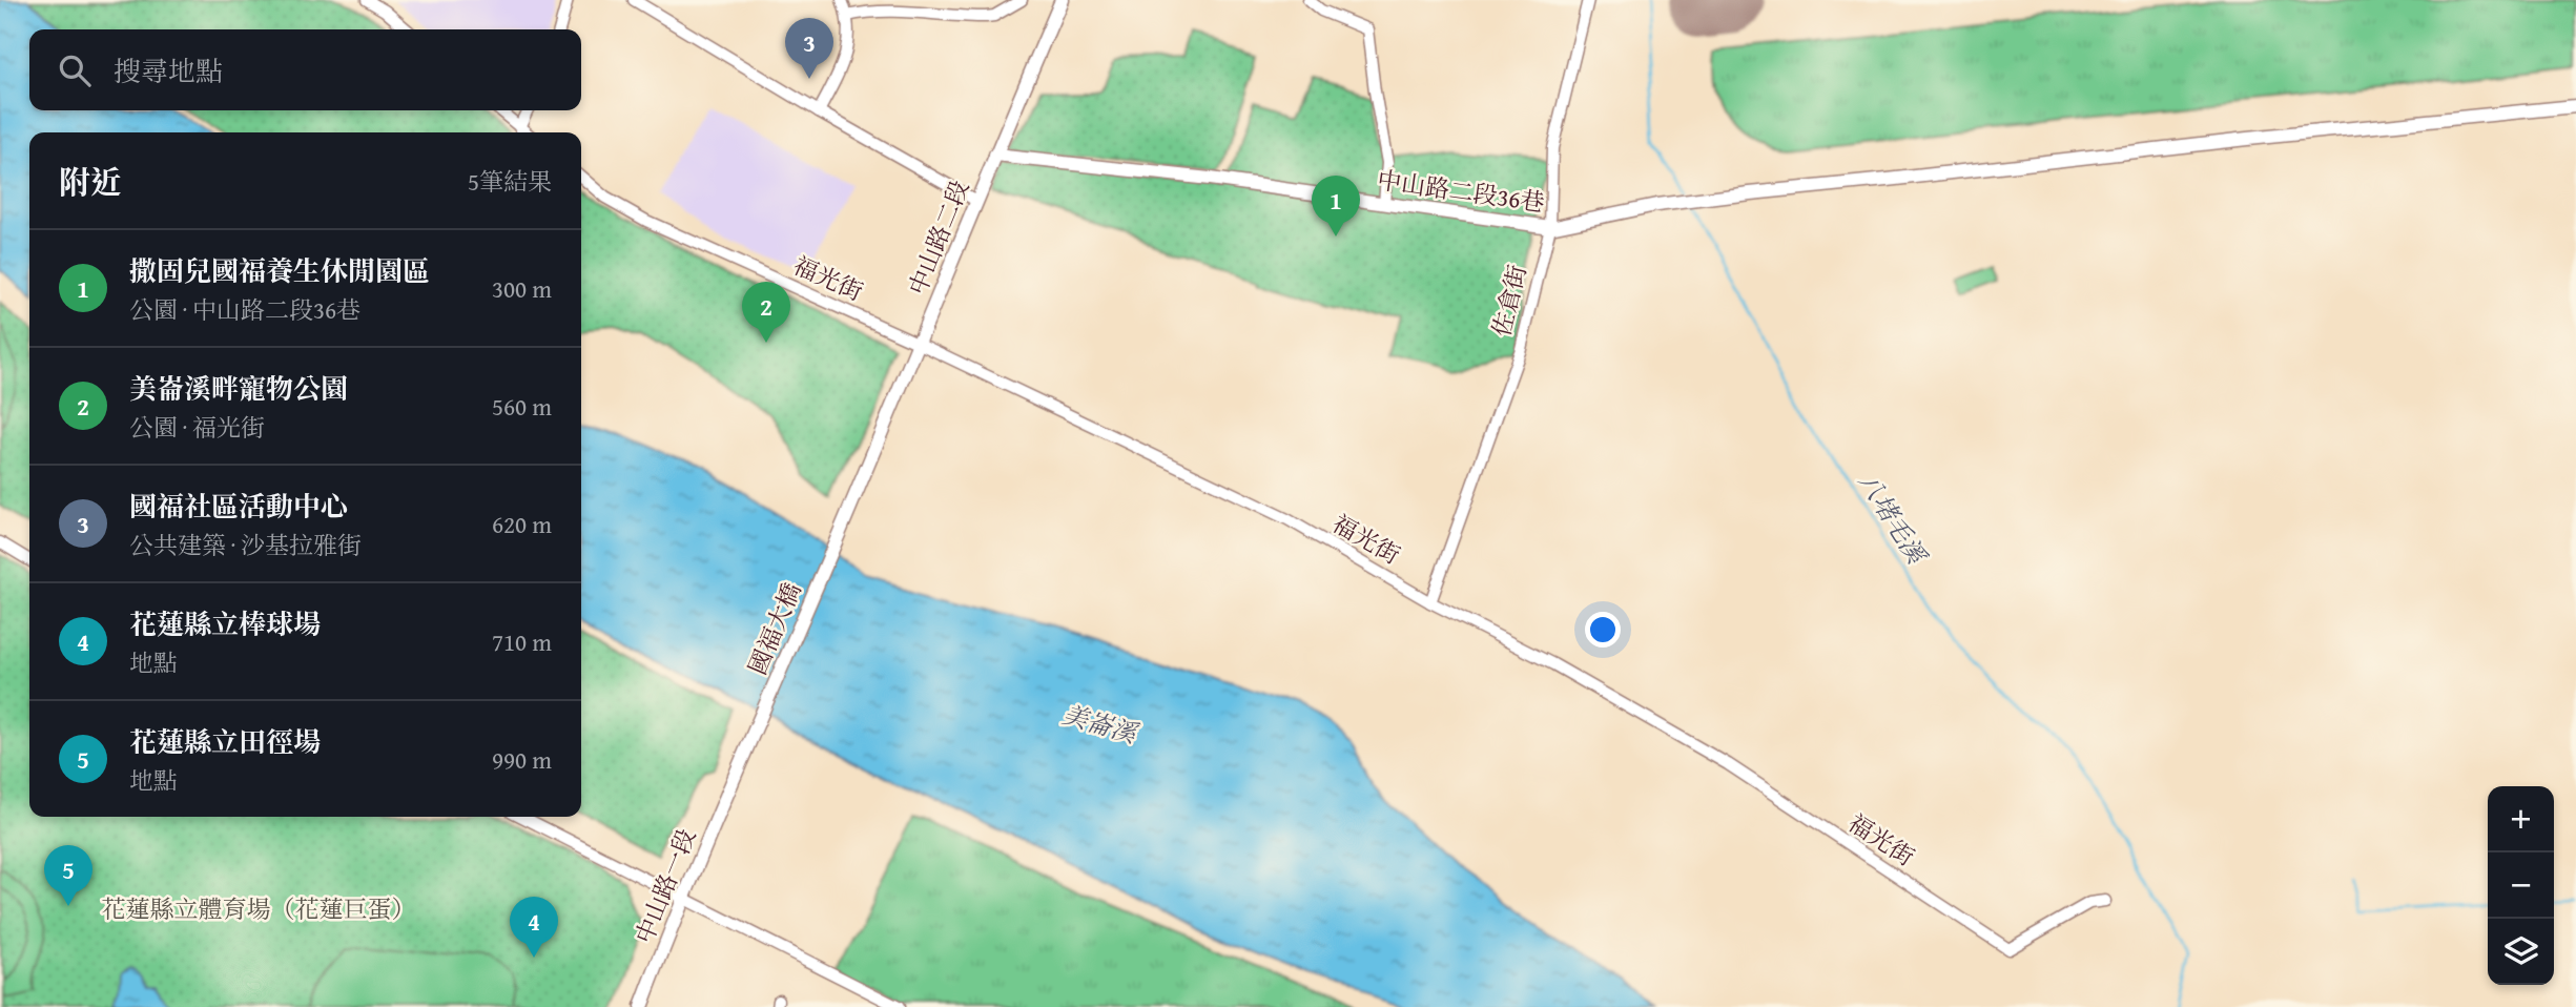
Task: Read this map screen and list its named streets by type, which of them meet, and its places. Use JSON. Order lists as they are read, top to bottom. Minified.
{"streets":{"street":["中山路二段36巷","中山路二段","福光街","佐倉街","國福大橋","中山路一段"]},"crossings":[["中山路二段36巷","中山路二段"],["中山路二段36巷","佐倉街"],["中山路二段","福光街"],["中山路二段","國福大橋"],["福光街","佐倉街"],["國福大橋","中山路一段"]],"water":["八堵毛溪","美崙溪"],"parks":["花蓮縣立體育場（花蓮巨蛋）"],"page":{"pins":["3","1","2","5","4"],"search":"搜尋地點","heading":["附近","5筆結果"],"list":[{"mark":"1","name":"撒固兒國福養生休閒園區","note":"公園 · 中山路二段36巷","value":"300 m"},{"mark":"2","name":"美崙溪畔寵物公園","note":"公園 · 福光街","value":"560 m"},{"mark":"3","name":"國福社區活動中心","note":"公共建築 · 沙基拉雅街","value":"620 m"},{"mark":"4","name":"花蓮縣立棒球場","note":"地點","value":"710 m"},{"mark":"5","name":"花蓮縣立田徑場","note":"地點","value":"990 m"}],"map_buttons":["+","−"]}}
